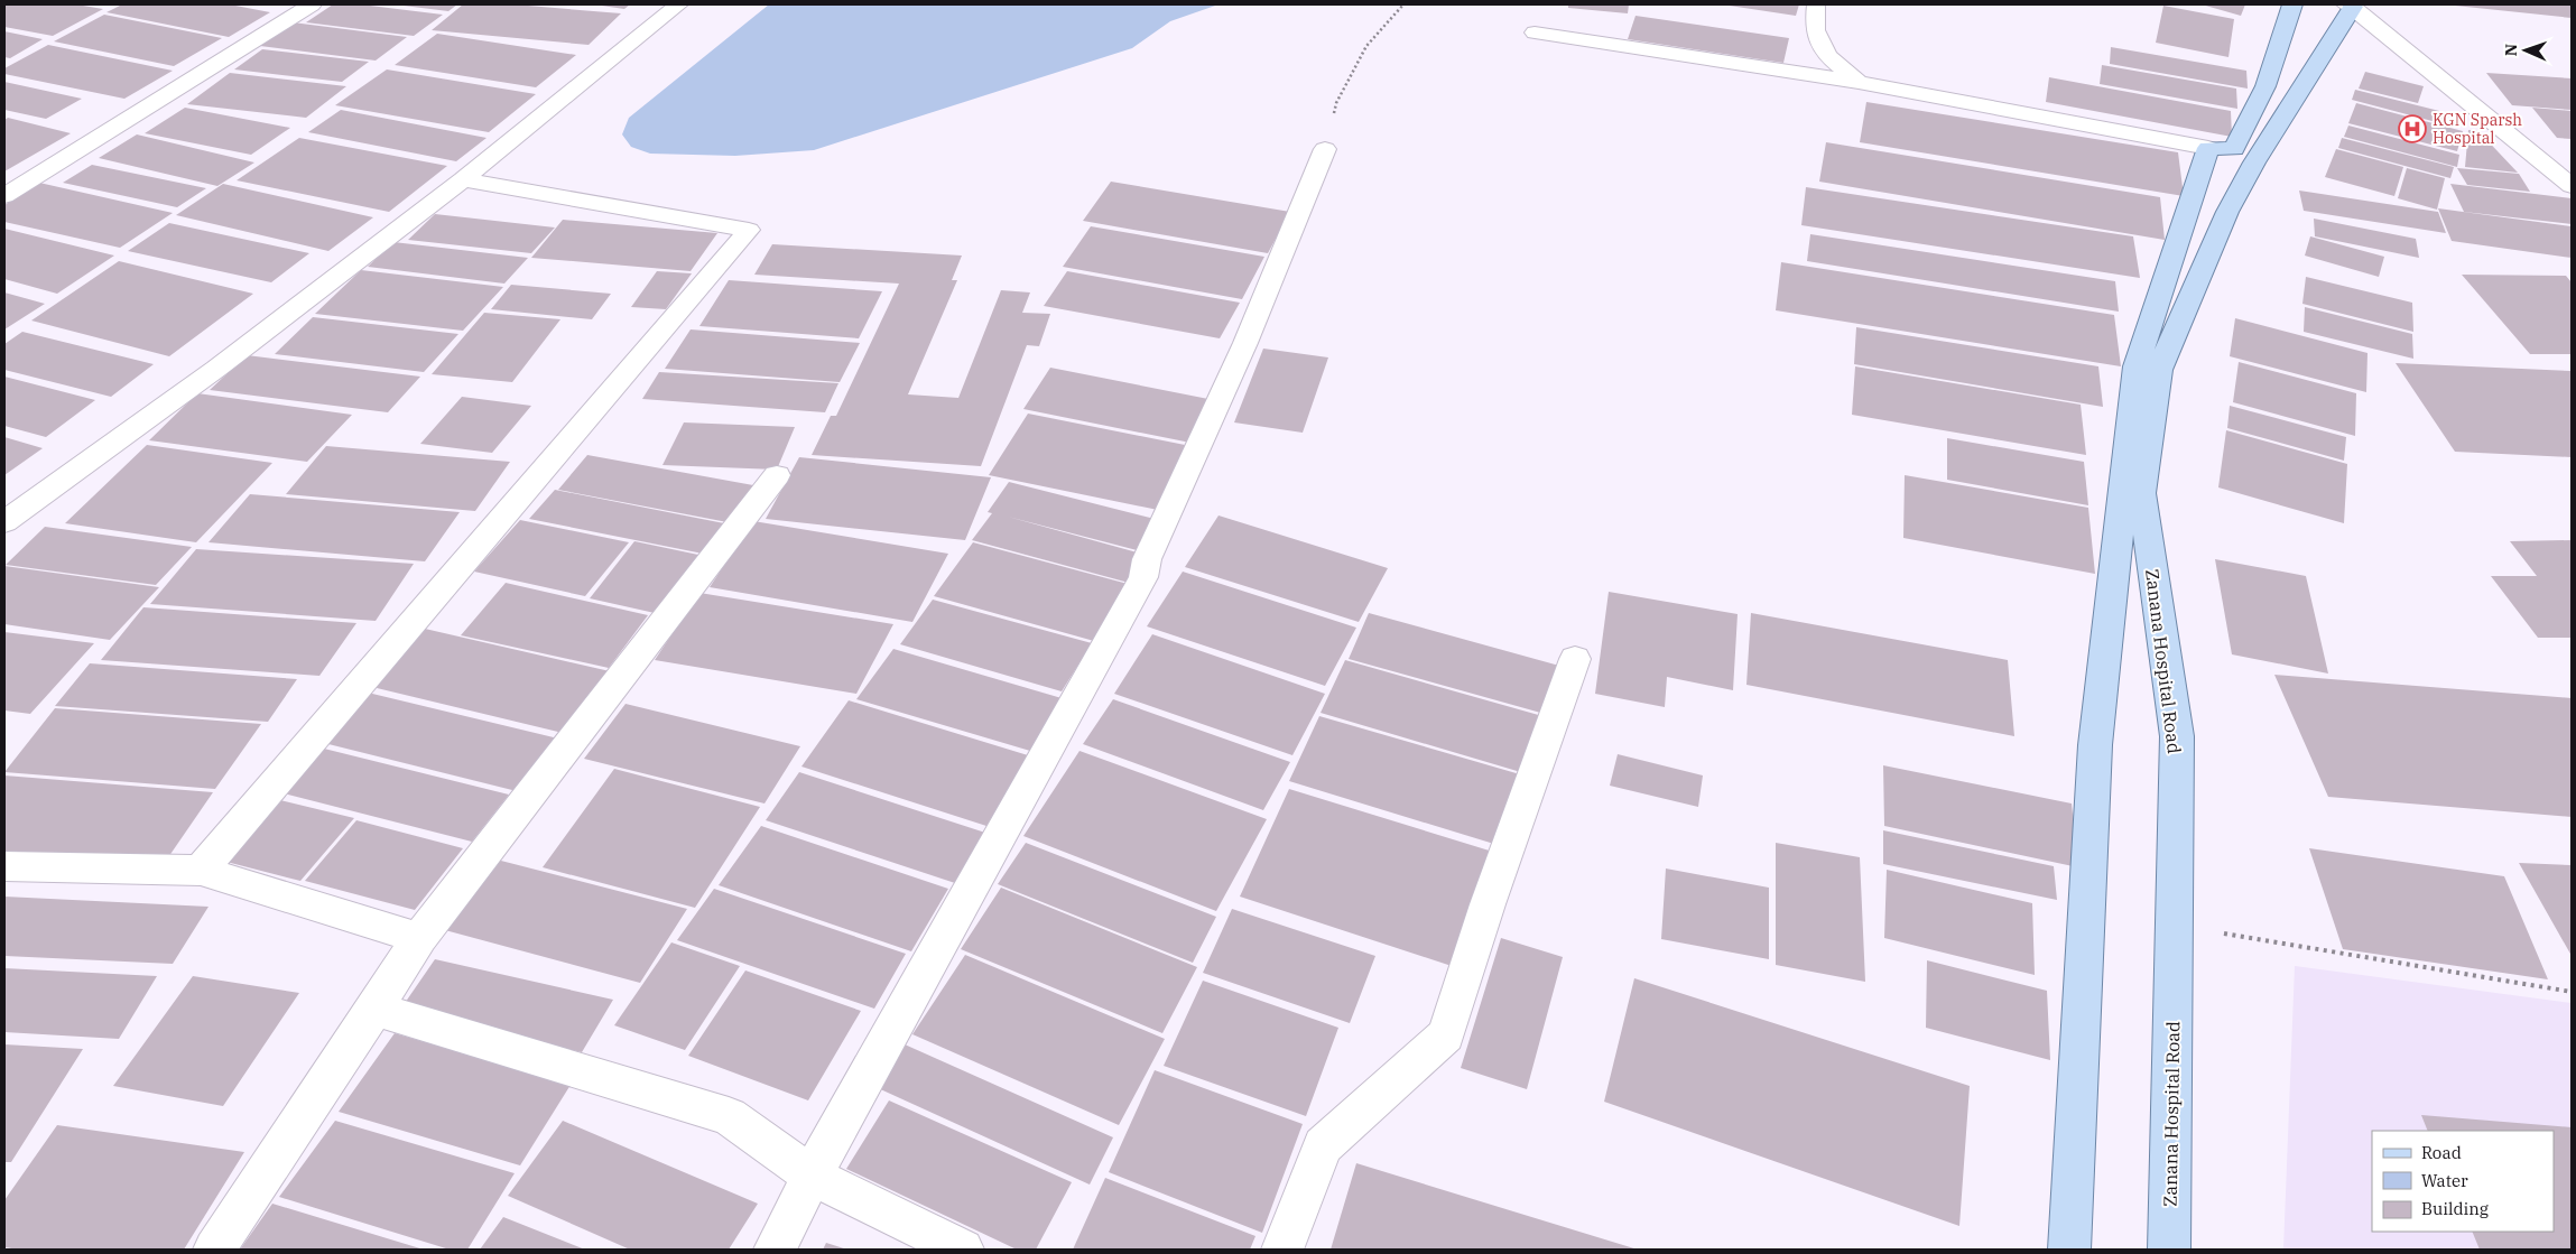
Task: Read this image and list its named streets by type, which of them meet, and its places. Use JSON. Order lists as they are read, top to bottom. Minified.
{"streets":{"main road":["Zanana Hospital Road"]},"places":{"hospital":["KGN Sparsh Hospital"]},"legend":["Road","Water","Building"],"north":"left"}
